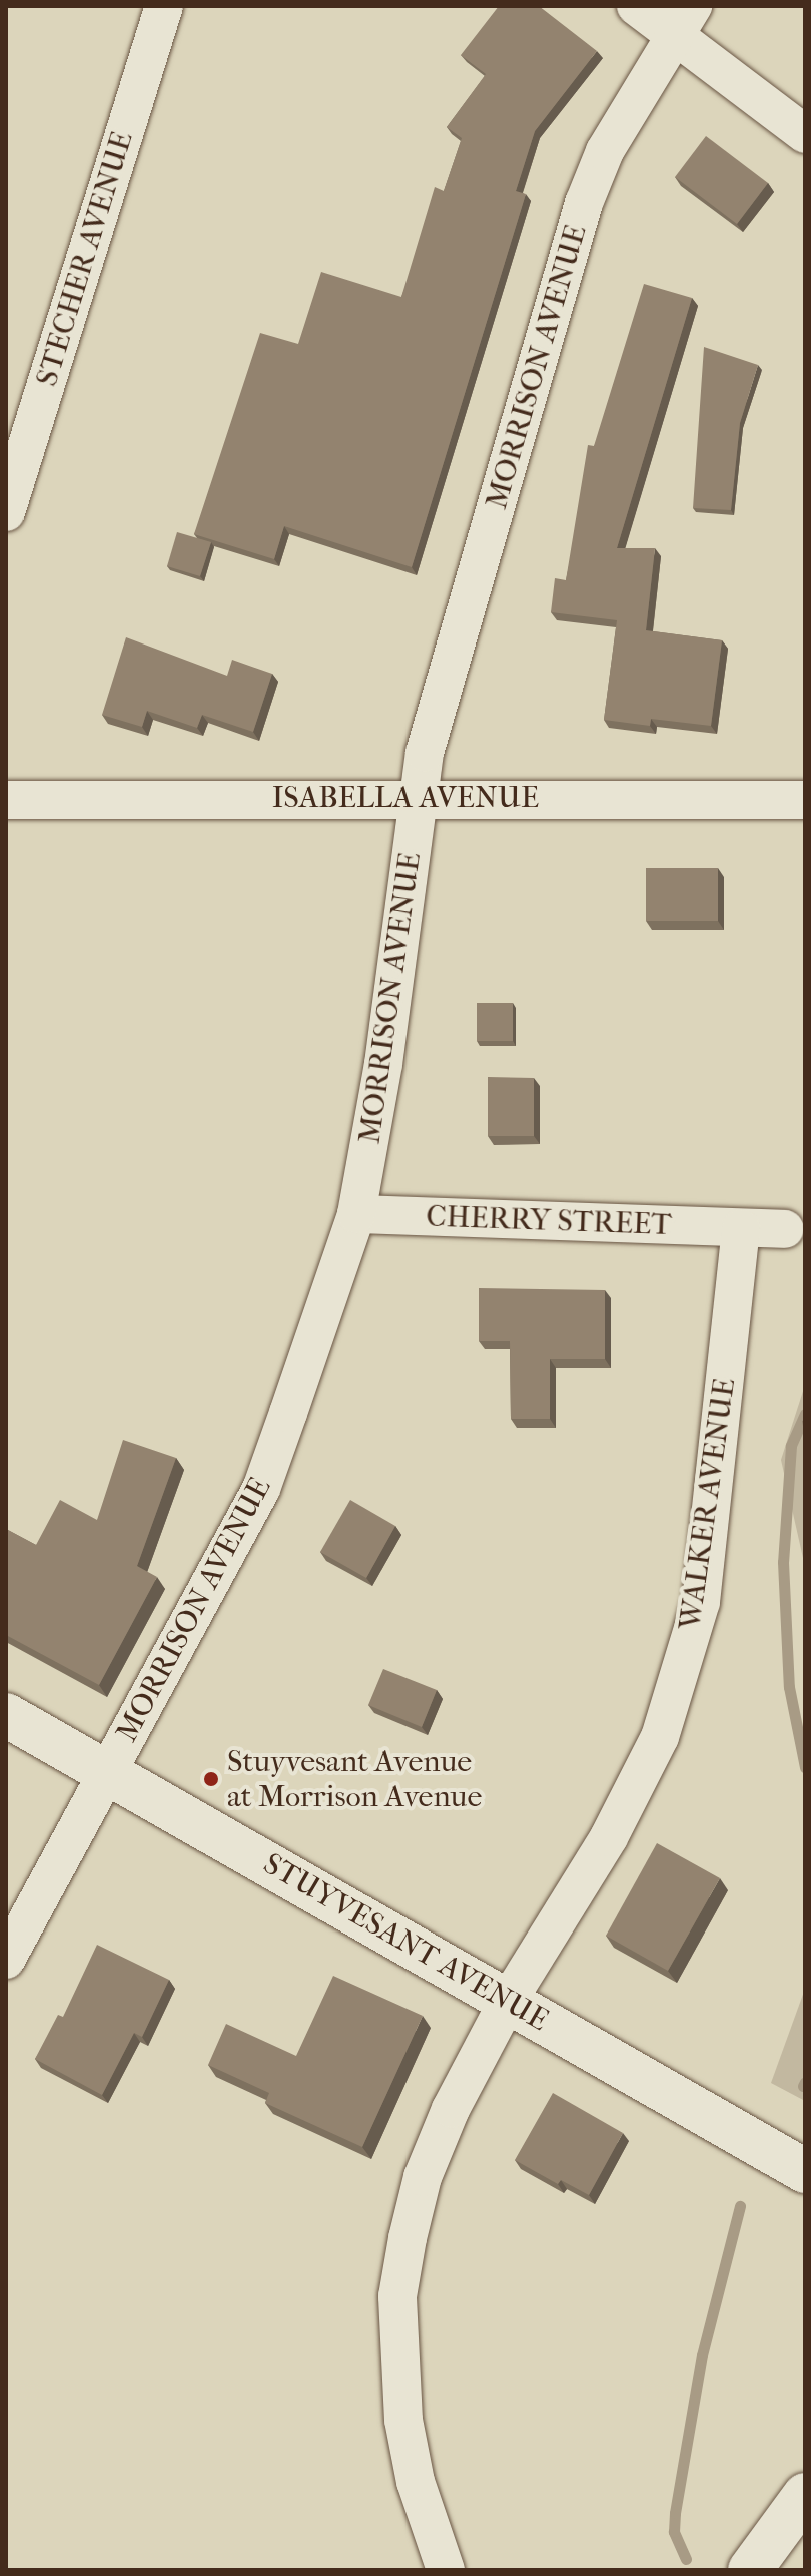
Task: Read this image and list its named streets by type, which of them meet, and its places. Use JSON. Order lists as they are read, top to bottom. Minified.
{"streets":{"main road":["STUYVESANT AVENUE"],"street":["STECHER AVENUE","MORRISON AVENUE","ISABELLA AVENUE","CHERRY STREET","WALKER AVENUE"]},"crossings":[["MORRISON AVENUE","ISABELLA AVENUE"],["MORRISON AVENUE","CHERRY STREET"],["MORRISON AVENUE","STUYVESANT AVENUE"],["CHERRY STREET","WALKER AVENUE"],["WALKER AVENUE","STUYVESANT AVENUE"]],"places":["Stuyvesant Avenue at Morrison Avenue"]}
